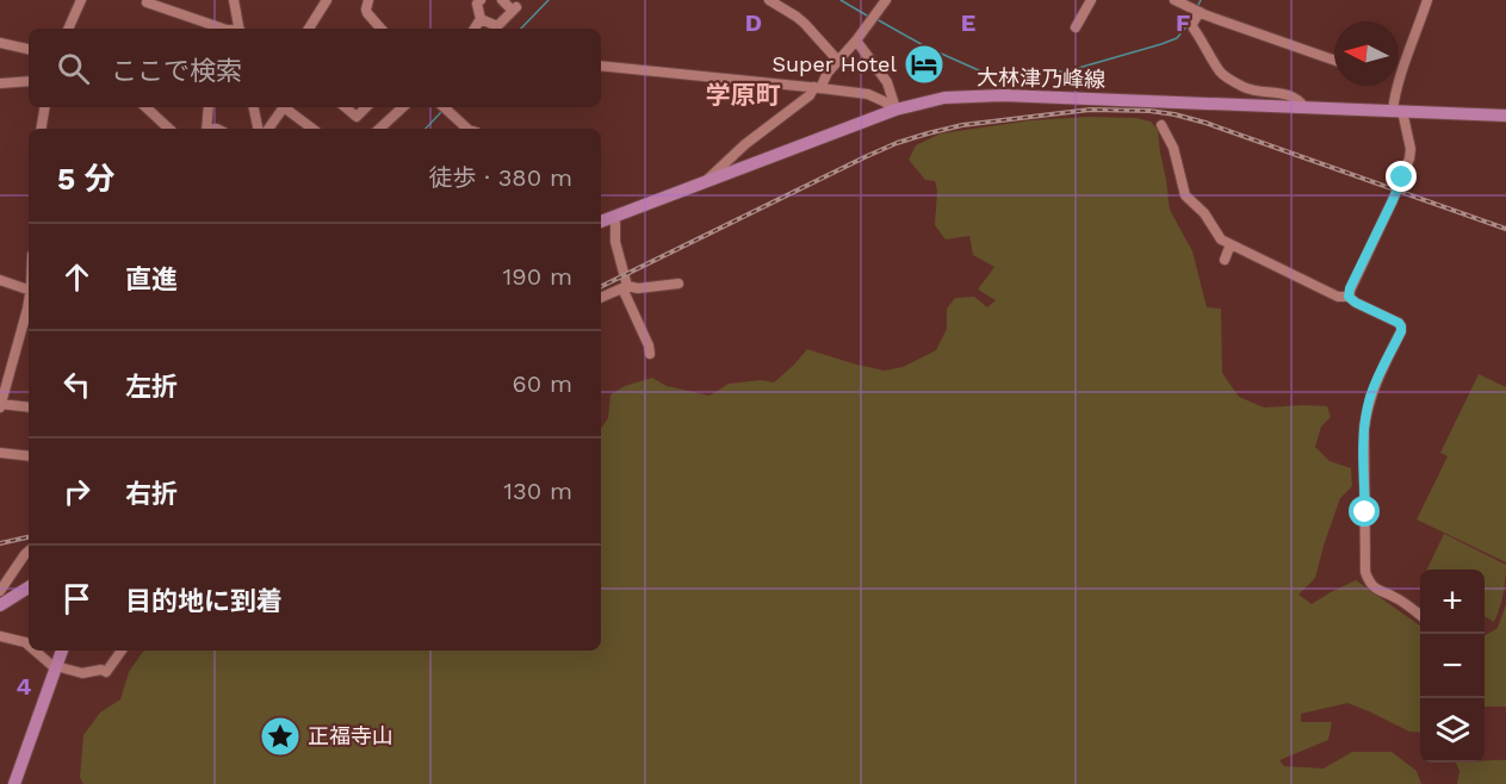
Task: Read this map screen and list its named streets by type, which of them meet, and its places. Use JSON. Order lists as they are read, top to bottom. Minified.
{"streets":{"main road":["大林津乃峰線"]},"districts":["学原町"],"places":{"hotel":["Super Hotel"],"place":["正福寺山"]},"north":"left","page":{"search":"ここで検索","heading":["5 分","徒歩 · 380 m"],"list":[["直進","190 m"],["左折","60 m"],["右折","130 m"],"目的地に到着"],"map_buttons":["+","−"]},"grid":{"columns":["D","E","F"],"rows":["4"]}}
